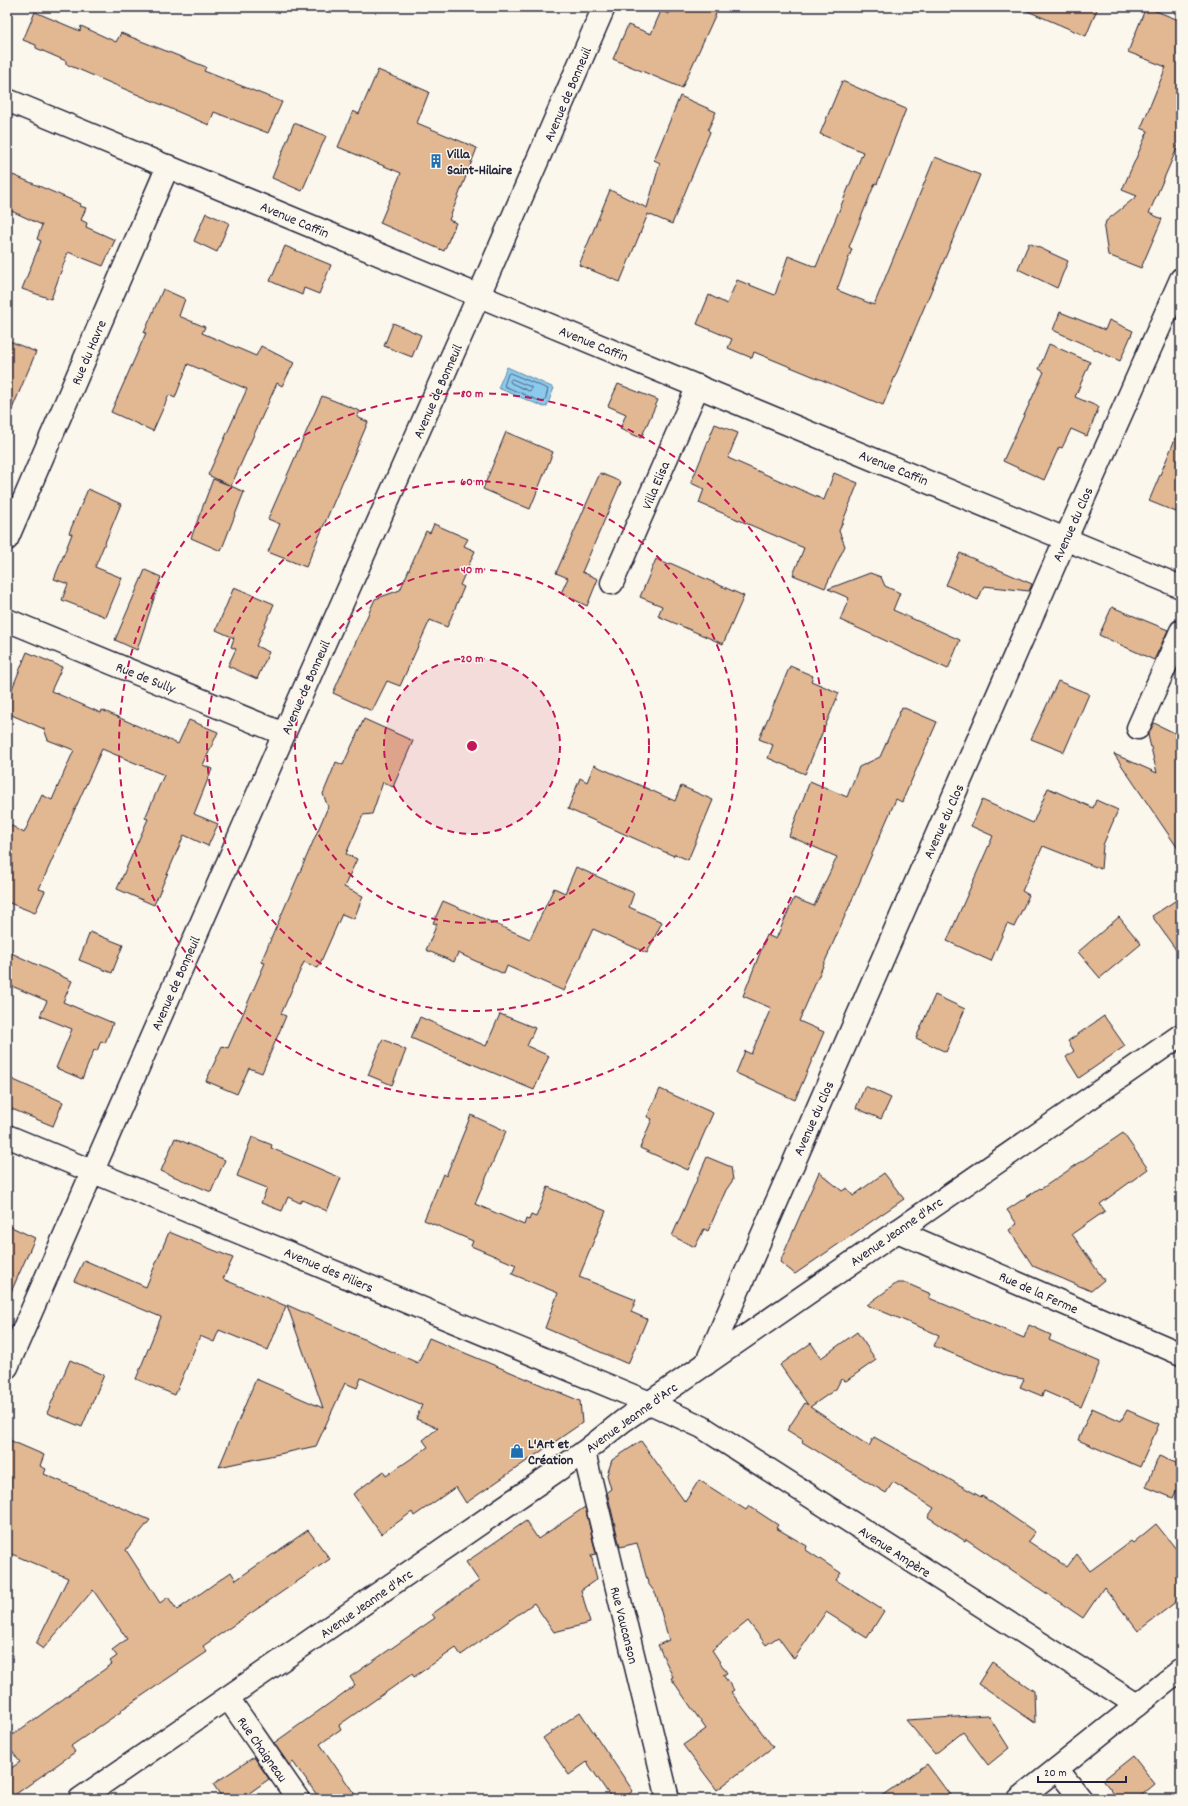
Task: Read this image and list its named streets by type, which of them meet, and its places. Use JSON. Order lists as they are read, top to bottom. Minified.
{"streets":{"street":["Avenue de Bonneuil","Avenue Caffin","Rue du Havre","Villa Elisa","Avenue du Clos","Rue de Sully","Avenue Jeanne d'Arc","Avenue des Piliers","Rue de la Ferme","Avenue Ampère","Rue Vaucanson","Rue Chaigneau"]},"crossings":[["Avenue de Bonneuil","Avenue Caffin"],["Avenue de Bonneuil","Rue de Sully"],["Avenue de Bonneuil","Avenue des Piliers"],["Avenue Caffin","Rue du Havre"],["Avenue Caffin","Villa Elisa"],["Avenue Caffin","Avenue du Clos"],["Avenue du Clos","Avenue Jeanne d'Arc"],["Avenue Jeanne d'Arc","Avenue des Piliers"],["Avenue Jeanne d'Arc","Rue de la Ferme"],["Avenue Jeanne d'Arc","Avenue Ampère"],["Avenue Jeanne d'Arc","Rue Vaucanson"],["Avenue Jeanne d'Arc","Rue Chaigneau"],["Avenue des Piliers","Avenue Ampère"]],"places":{"building":["Villa Saint-Hilaire"],"shop":["L'Art et Création"]},"scale_bar":"20 m","rings":["80 m","60 m","40 m","20 m"]}
